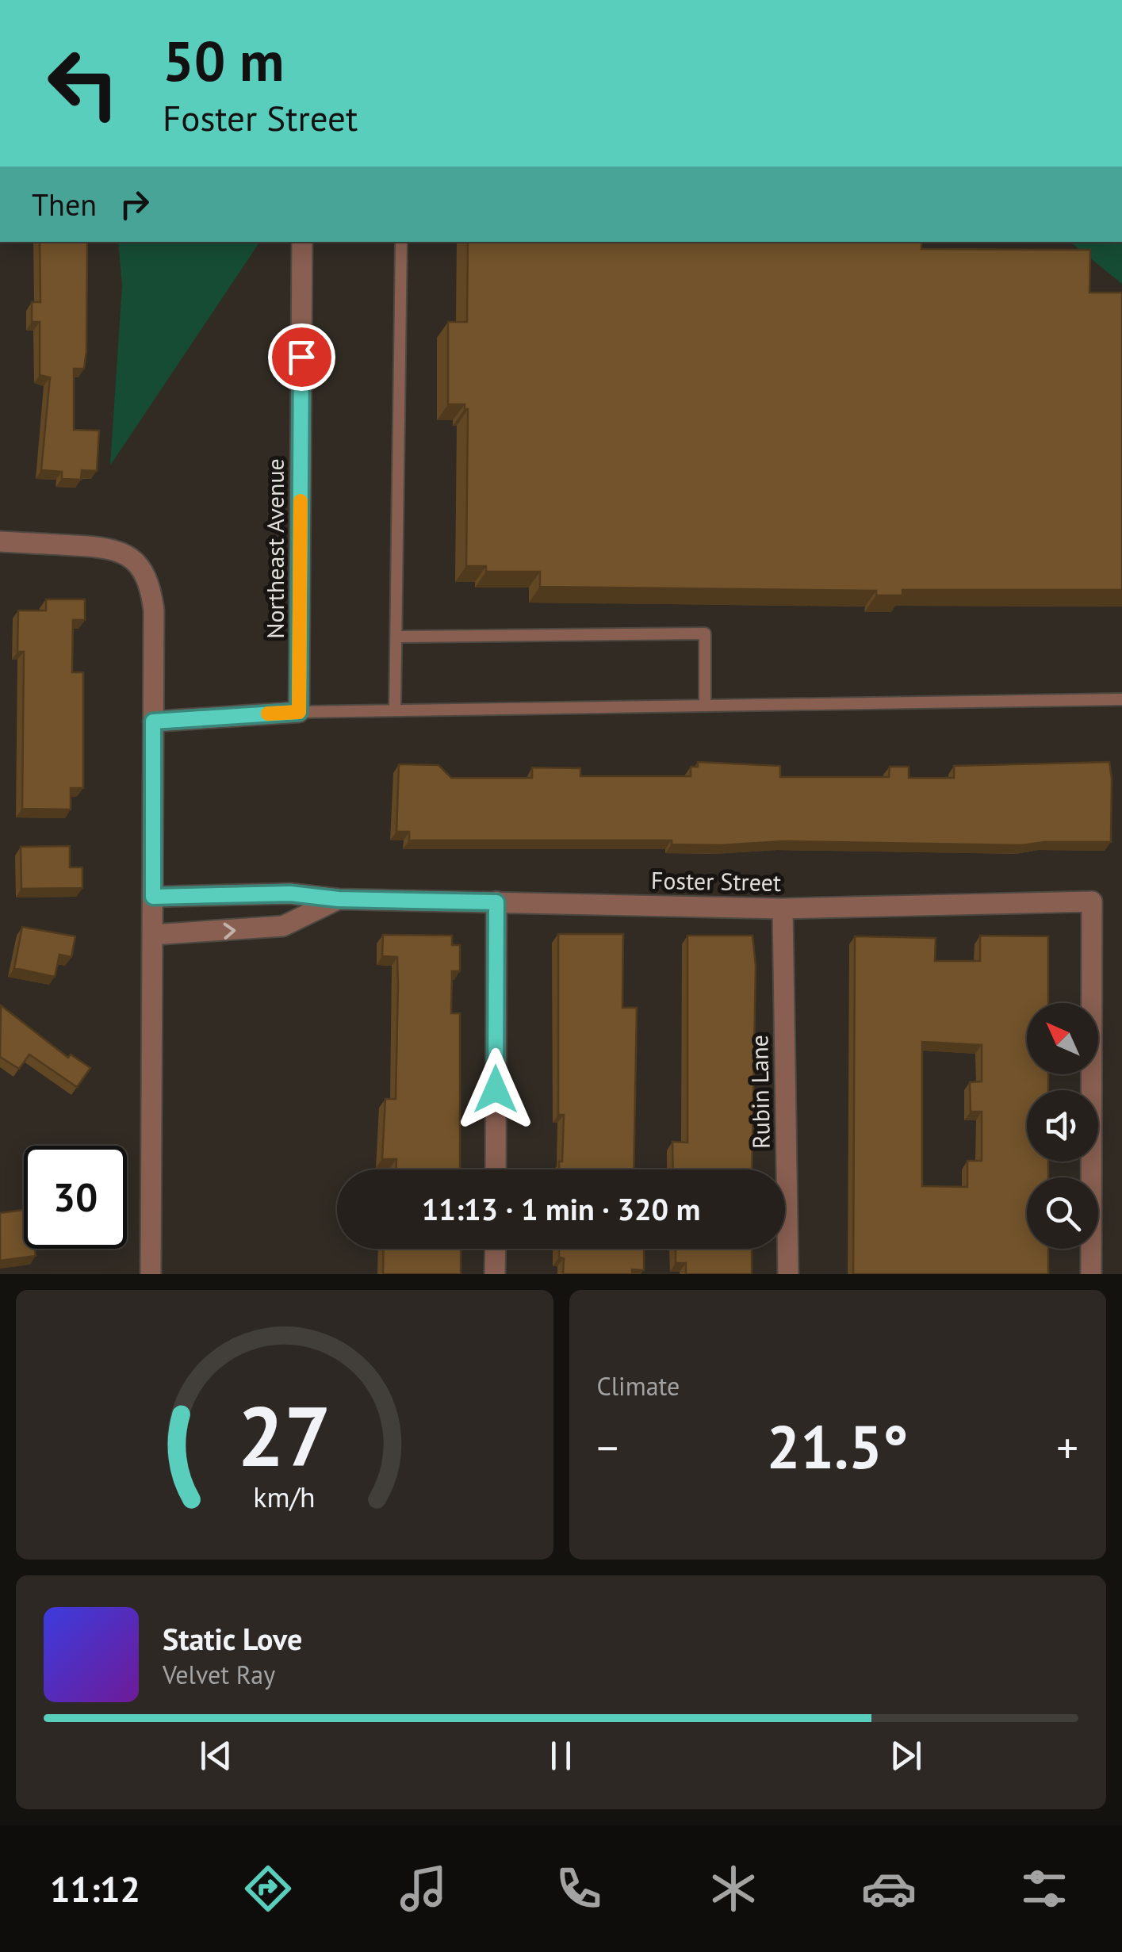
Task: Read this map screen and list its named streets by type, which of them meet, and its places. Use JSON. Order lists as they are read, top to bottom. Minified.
{"streets":{"street":["Northeast Avenue","Foster Street","Rubin Lane"]},"crossings":[["Foster Street","Rubin Lane"]],"north":"top left","page":{"turn":["50 m","Foster Street"],"then":"Then","limit":"30","trip":"11:13 · 1 min · 320 m","tile":"Climate","heat":["−","21.5°","+"],"song":["Static Love","Velvet Ray"],"tabs":"11:12","gauge":["27","km/h"]}}
